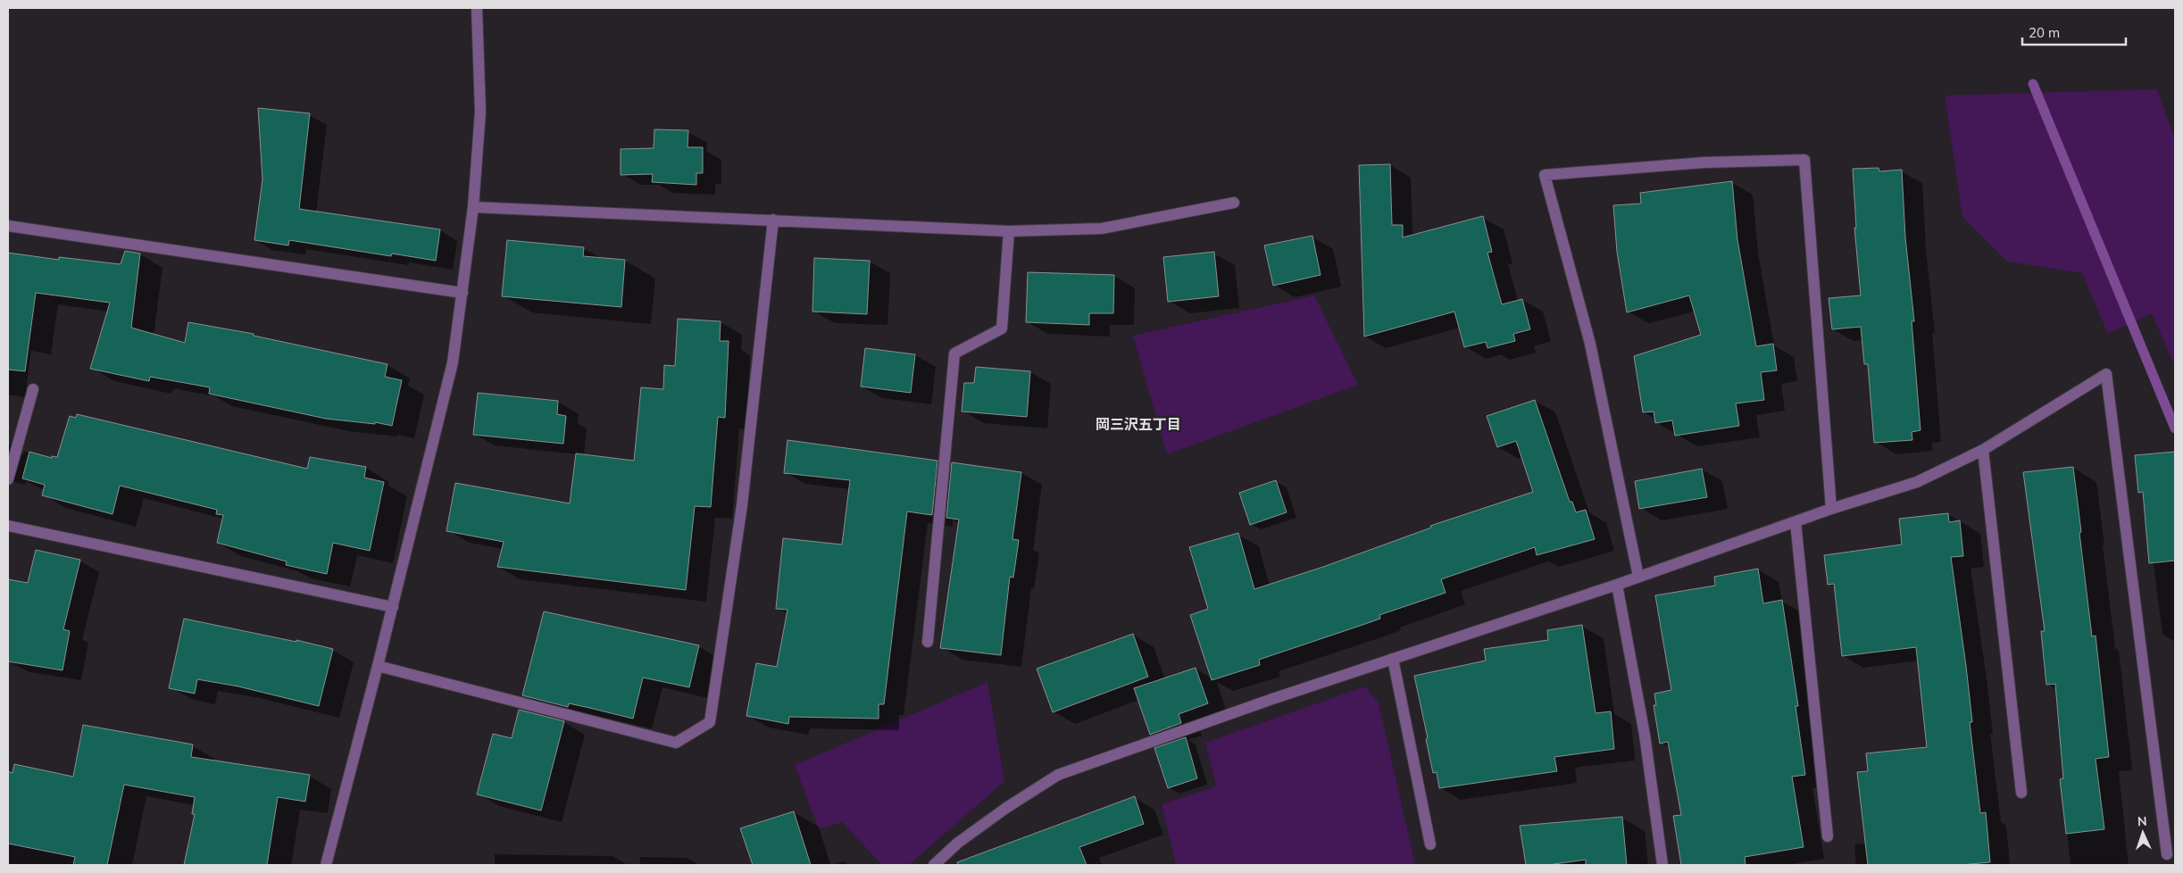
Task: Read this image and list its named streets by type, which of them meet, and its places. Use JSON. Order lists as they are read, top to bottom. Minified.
{"districts":["岡三沢五丁目"],"scale_bar":"20 m","north":"top"}
